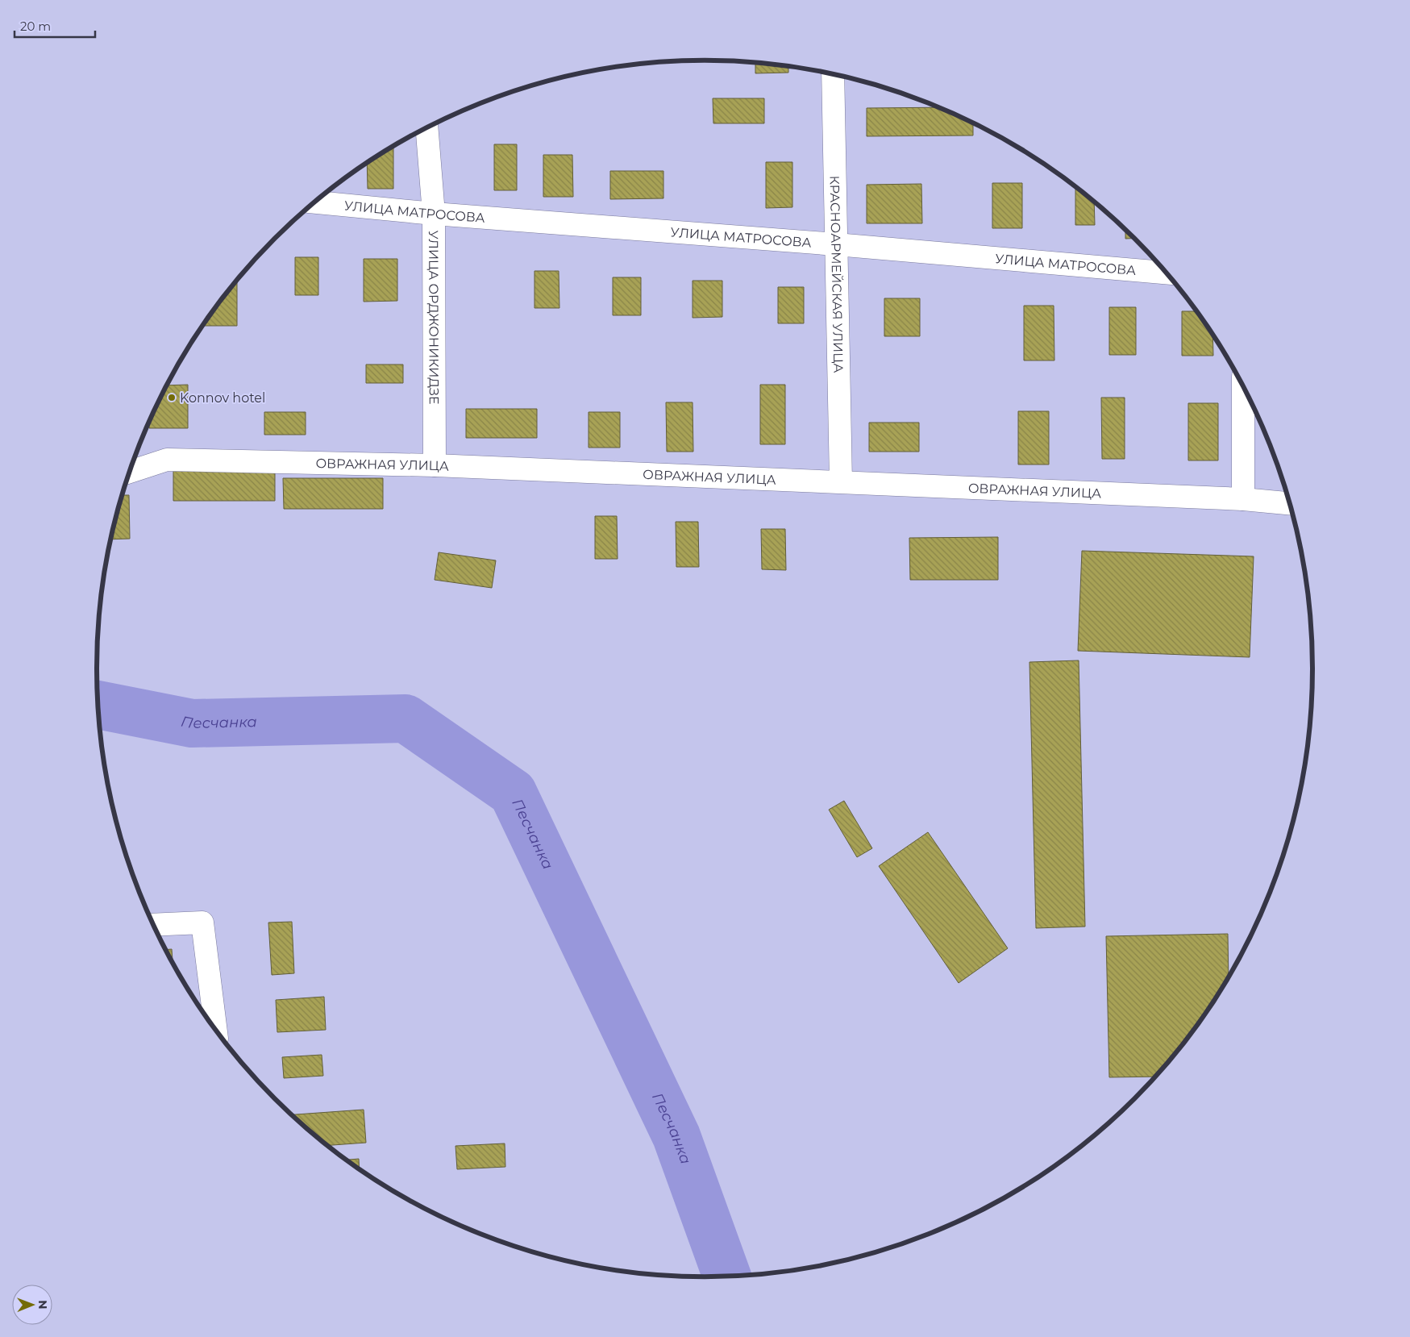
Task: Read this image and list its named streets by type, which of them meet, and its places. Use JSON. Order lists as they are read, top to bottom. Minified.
{"streets":{"street":["УЛИЦА МАТРОСОВА","КРАСНОАРМЕЙСКАЯ УЛИЦА","УЛИЦА ОРДЖОНИКИДЗЕ","ОВРАЖНАЯ УЛИЦА"]},"crossings":[["УЛИЦА МАТРОСОВА","КРАСНОАРМЕЙСКАЯ УЛИЦА"],["УЛИЦА МАТРОСОВА","УЛИЦА ОРДЖОНИКИДЗЕ"],["КРАСНОАРМЕЙСКАЯ УЛИЦА","ОВРАЖНАЯ УЛИЦА"],["УЛИЦА ОРДЖОНИКИДЗЕ","ОВРАЖНАЯ УЛИЦА"]],"water":["Песчанка"],"places":["Konnov hotel"],"scale_bar":"20 m","north":"right"}
